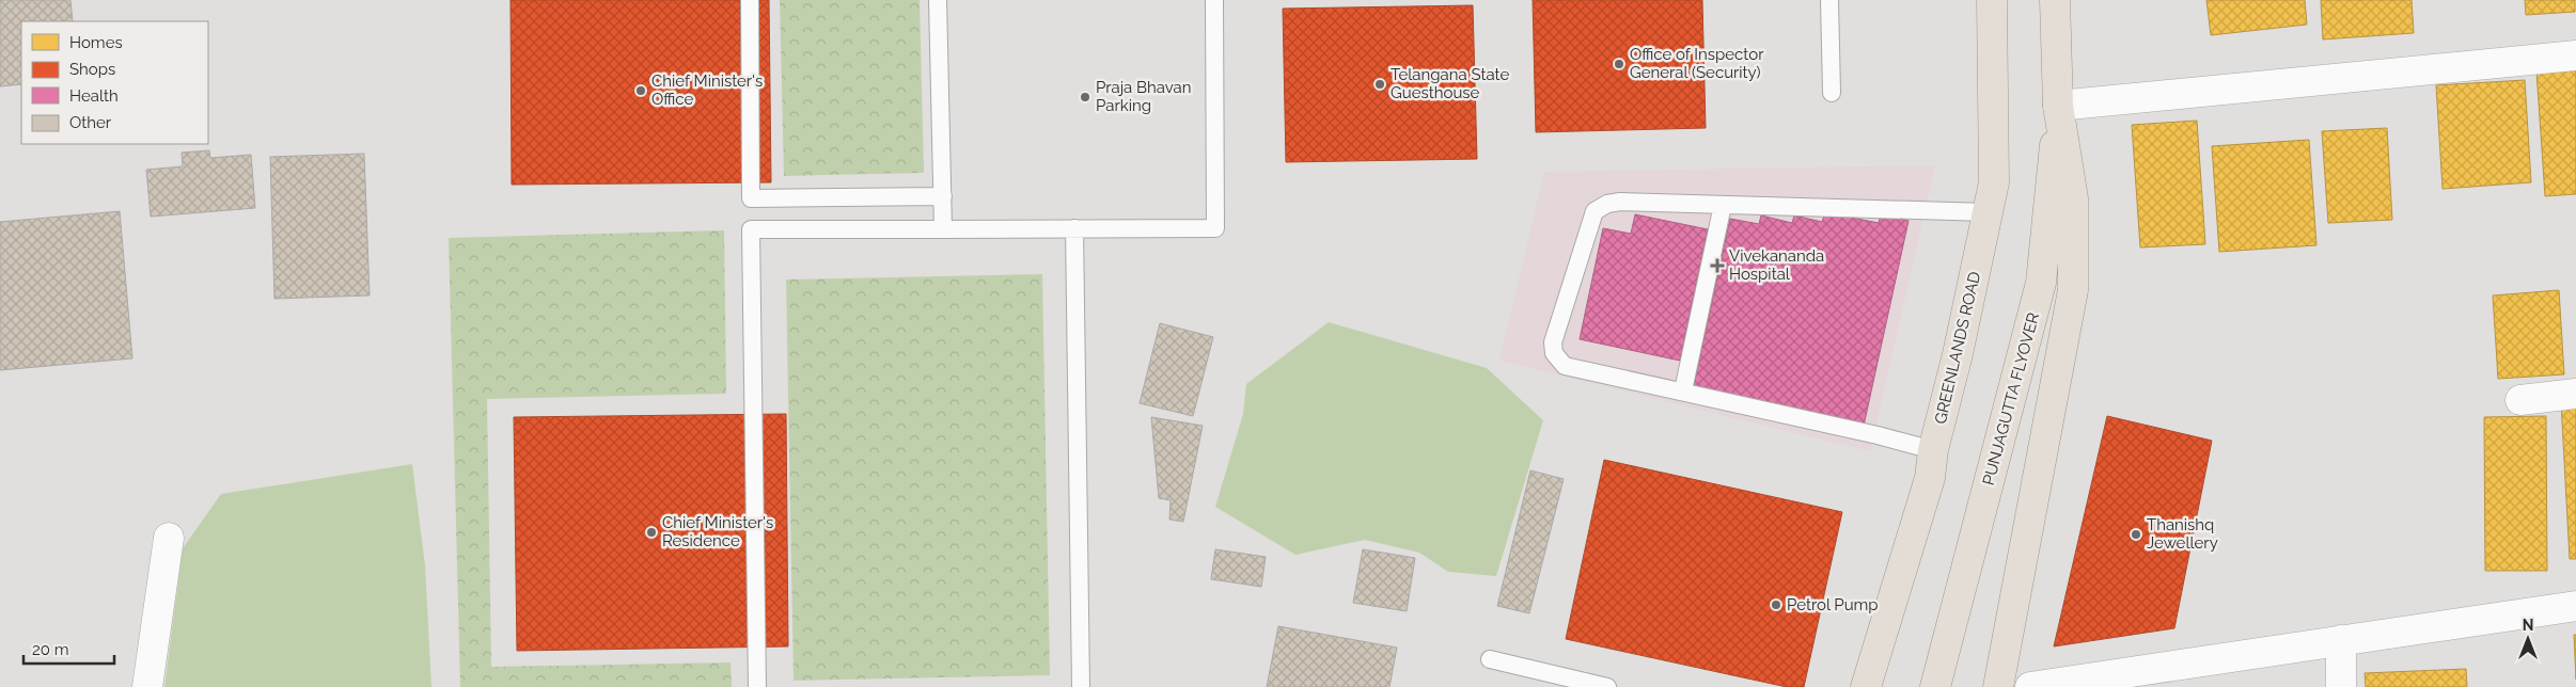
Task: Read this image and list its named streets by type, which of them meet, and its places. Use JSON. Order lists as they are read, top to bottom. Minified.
{"streets":{"main road":["GREENLANDS ROAD","PUNJAGUTTA FLYOVER"]},"places":{"other":["Office of Inspector General (Security)","Telangana State Guesthouse","Chief Minister's Office","Praja Bhavan Parking","Chief Minister's Residence","Thanishq Jewellery","Petrol Pump"],"health":["Vivekananda Hospital"]},"legend":["Homes","Shops","Health","Other"],"scale_bar":"20 m","north":"top"}
